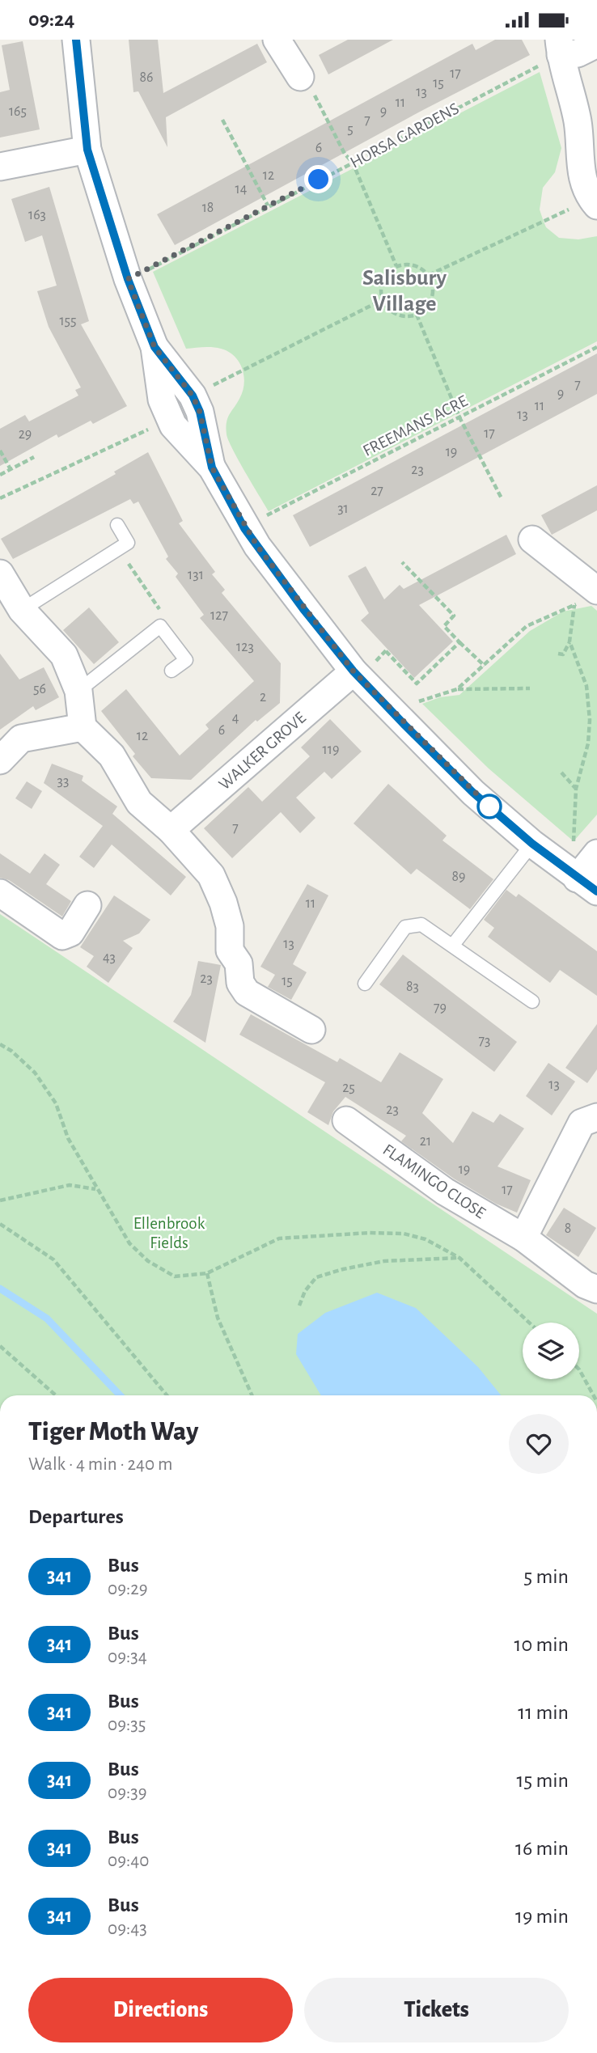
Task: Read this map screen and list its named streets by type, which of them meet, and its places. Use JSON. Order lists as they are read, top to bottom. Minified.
{"streets":{"street":["WALKER GROVE","FLAMINGO CLOSE"],"path":["HORSA GARDENS","FREEMANS ACRE"]},"districts":["Salisbury Village"],"parks":["Ellenbrook Fields"],"lines":["bus line 341"],"house_numbers":["17","86","15","13","11","165","9","7","5","6","12","14","18","163","155","7","9","11","13","17","29","19","23","27","31","131","127","123","56","2","4","6","12","119","33","7","89","11","13","43","23","15","83","79","73","13","25","23","21","19","17","8"],"page":{"status":"09:24","heading":[["Tiger Moth Way","Walk · 4 min · 240 m"],"Departures"],"list":[{"mark":"341","name":"Bus","note":"09:29","value":"5 min"},{"mark":"341","name":"Bus","note":"09:34","value":"10 min"},{"mark":"341","name":"Bus","note":"09:35","value":"11 min"},{"mark":"341","name":"Bus","note":"09:39","value":"15 min"},{"mark":"341","name":"Bus","note":"09:40","value":"16 min"},{"mark":"341","name":"Bus","note":"09:43","value":"19 min"}],"buttons":["Directions","Tickets"]}}
